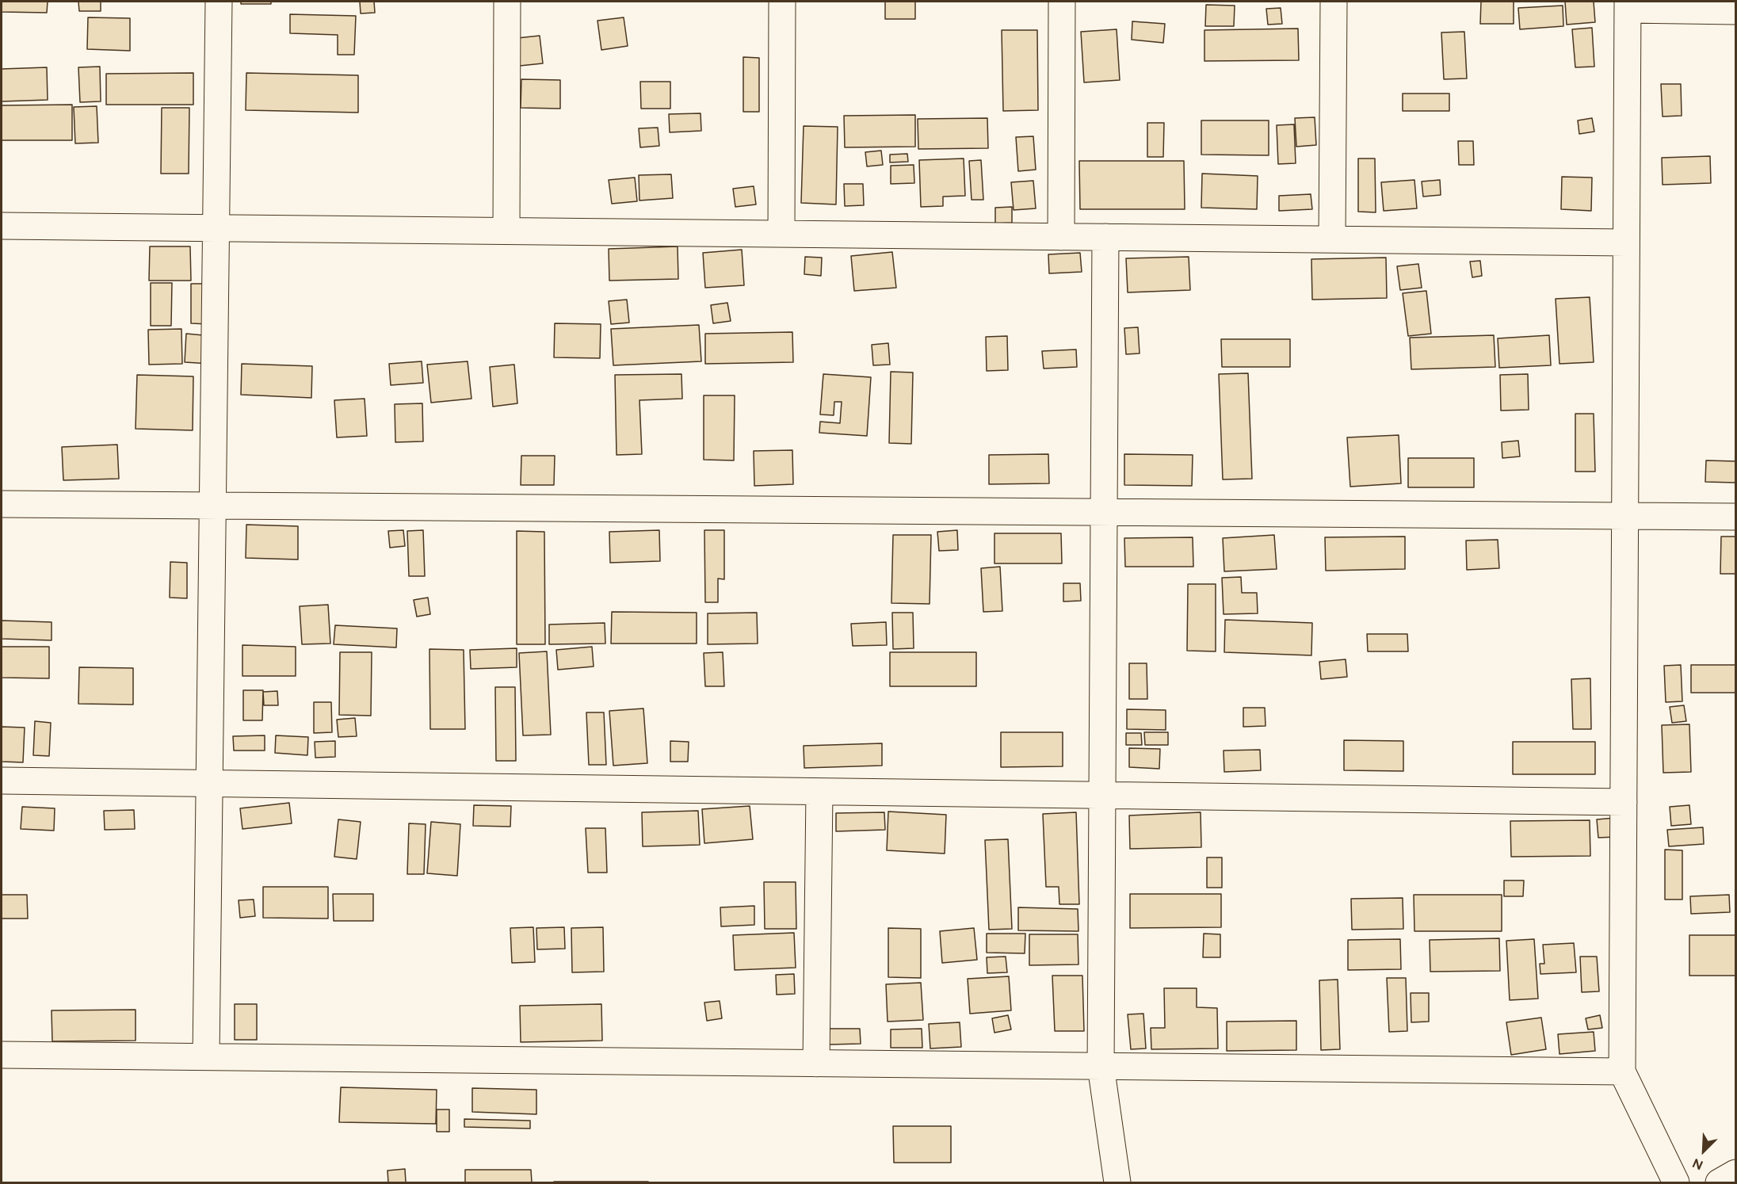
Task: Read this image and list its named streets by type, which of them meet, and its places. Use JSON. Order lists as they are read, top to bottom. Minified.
{"north":"bottom left"}
